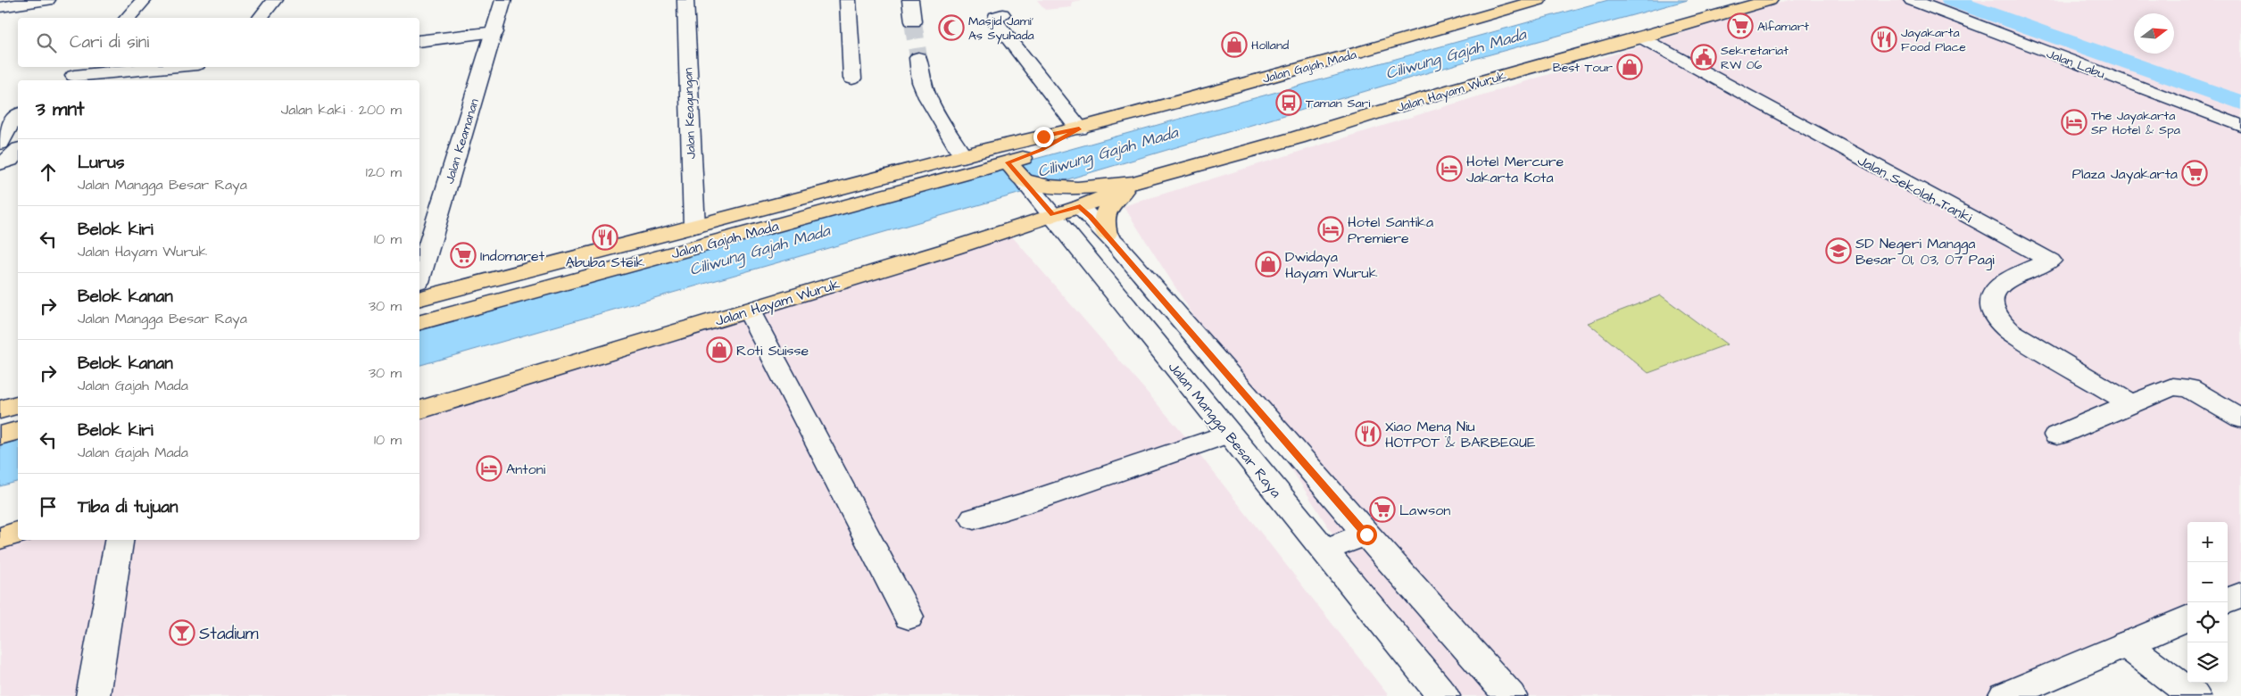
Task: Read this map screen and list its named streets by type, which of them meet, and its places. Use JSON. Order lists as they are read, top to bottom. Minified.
{"streets":{"main road":["Jalan Gajah Mada","Jalan Hayam Wuruk"],"street":["Jalan Labu","Jalan Keagungan","Jalan Keamanan","Jalan Sekolah Tanki","Jalan Mangga Besar Raya"]},"crossings":[["Jalan Gajah Mada","Jalan Hayam Wuruk"],["Jalan Gajah Mada","Jalan Keagungan"],["Jalan Gajah Mada","Jalan Mangga Besar Raya"],["Jalan Hayam Wuruk","Jalan Sekolah Tanki"],["Jalan Hayam Wuruk","Jalan Mangga Besar Raya"]],"water":["Ciliwung Gajah Mada"],"places":{"supermarket":["Alfamart","Plaza Jayakarta","Indomaret","Lawson"],"mosque":["Masjid Jami' As Syuhada"],"restaurant":["Jayakarta Food Place","Abuba Steik","Xiao Meng Niu HOTPOT & BARBEQUE"],"shop":["Holland","Best Tour","Dwidaya Hayam Wuruk","Roti Suisse"],"public building":["Sekretariat RW 06"],"bus stop":["Taman Sari"],"hotel":["The Jayakarta SP Hotel & Spa","Hotel Mercure Jakarta Kota","Hotel Santika Premiere","Antoni"],"school or university":["SD Negeri Mangga Besar 01, 03, 07 Pagi"],"bar":["Stadium"]},"north":"right","page":{"search":"Cari di sini","heading":["3 mnt","Jalan kaki · 200 m"],"list":[["Lurus","Jalan Mangga Besar Raya","120 m"],["Belok kiri","Jalan Hayam Wuruk","10 m"],["Belok kanan","Jalan Mangga Besar Raya","30 m"],["Belok kanan","Jalan Gajah Mada","30 m"],["Belok kiri","Jalan Gajah Mada","10 m"],"Tiba di tujuan"],"map_buttons":["+","−"]}}
